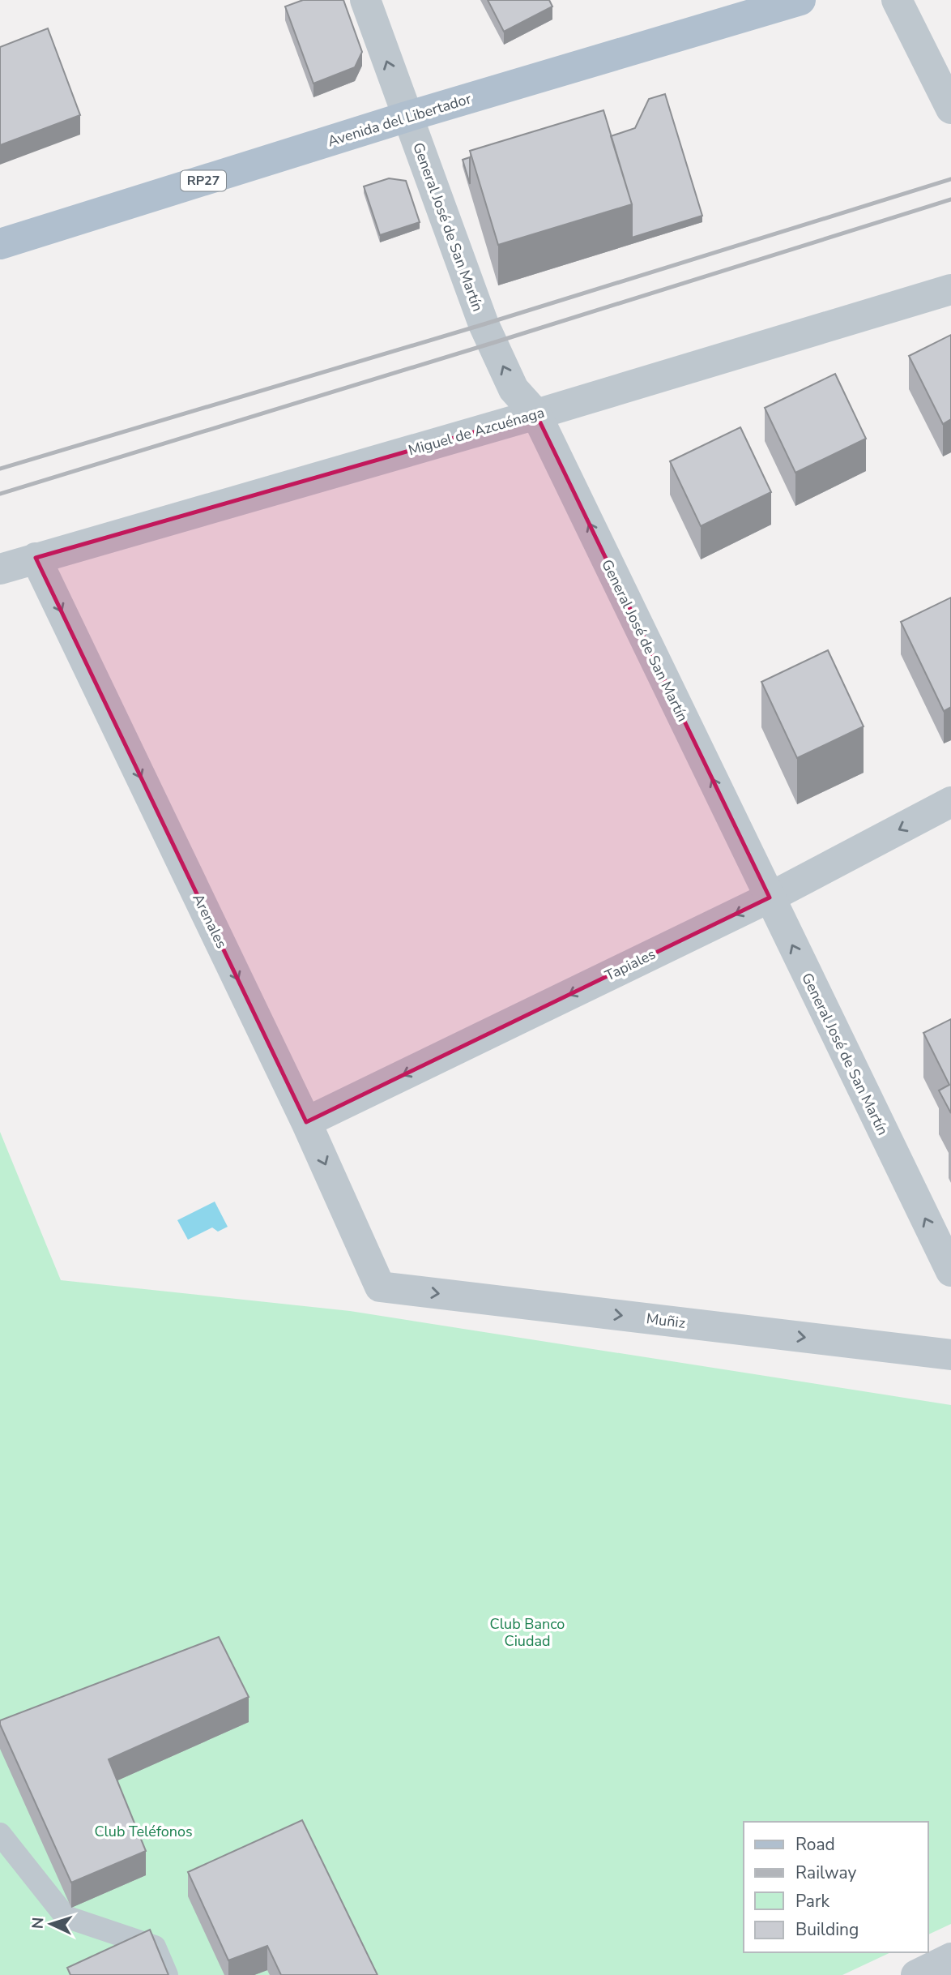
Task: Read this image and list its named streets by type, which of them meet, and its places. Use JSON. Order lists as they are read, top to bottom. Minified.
{"streets":{"main road":["Avenida del Libertador","RP27"],"street":["General José de San Martín","Miguel de Azcuénaga","Arenales","Tapiales","Muñiz"]},"crossings":[["Avenida del Libertador","General José de San Martín"],["General José de San Martín","Miguel de Azcuénaga"],["General José de San Martín","Tapiales"],["Miguel de Azcuénaga","Arenales"],["Arenales","Tapiales"],["Arenales","Muñiz"]],"one_way":["General José de San Martín","Arenales","Tapiales","Muñiz"],"parks":["Club Banco Ciudad","Club Teléfonos"],"legend":["Road","Railway","Park","Building"],"north":"left"}
